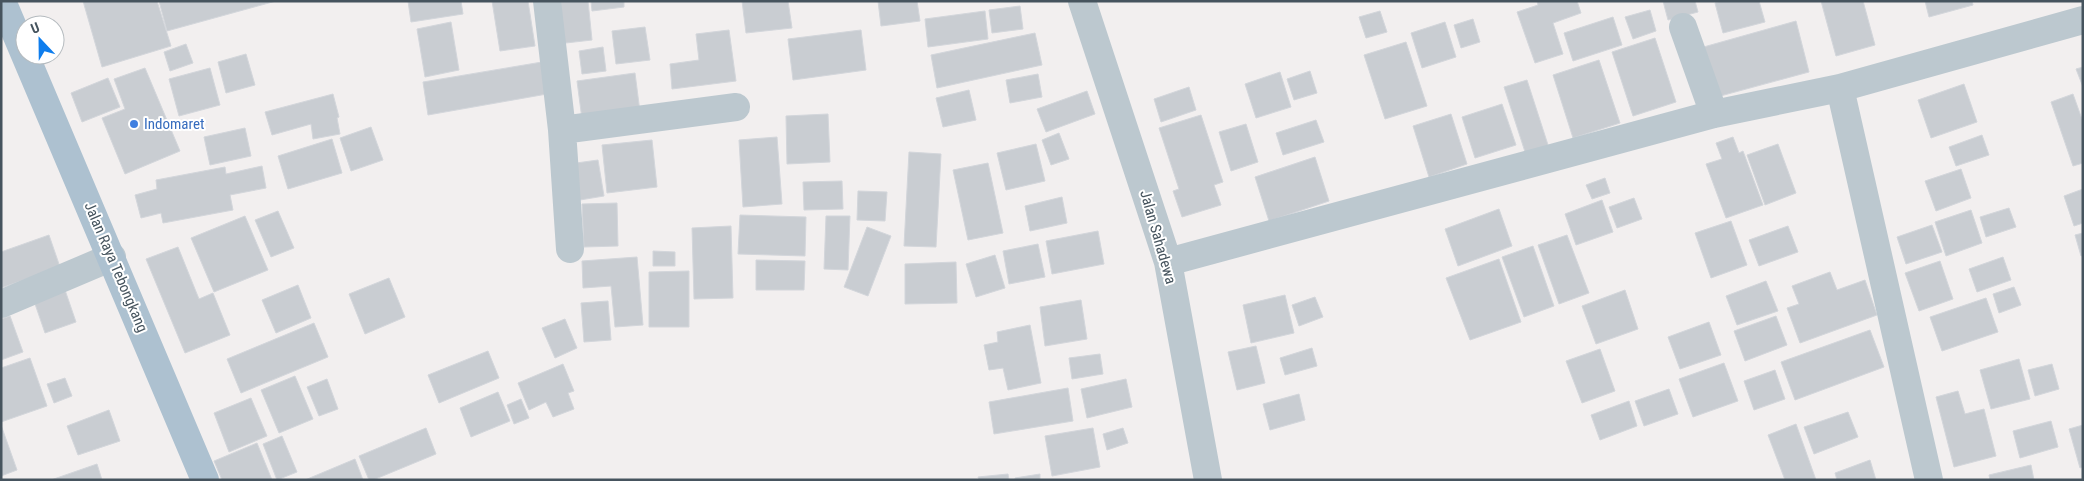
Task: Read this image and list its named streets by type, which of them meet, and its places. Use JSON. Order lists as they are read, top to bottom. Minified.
{"streets":{"main road":["Jalan Raya Tebongkang"],"street":["Jalan Sahadewa"]},"places":["Indomaret"],"north":"top"}
